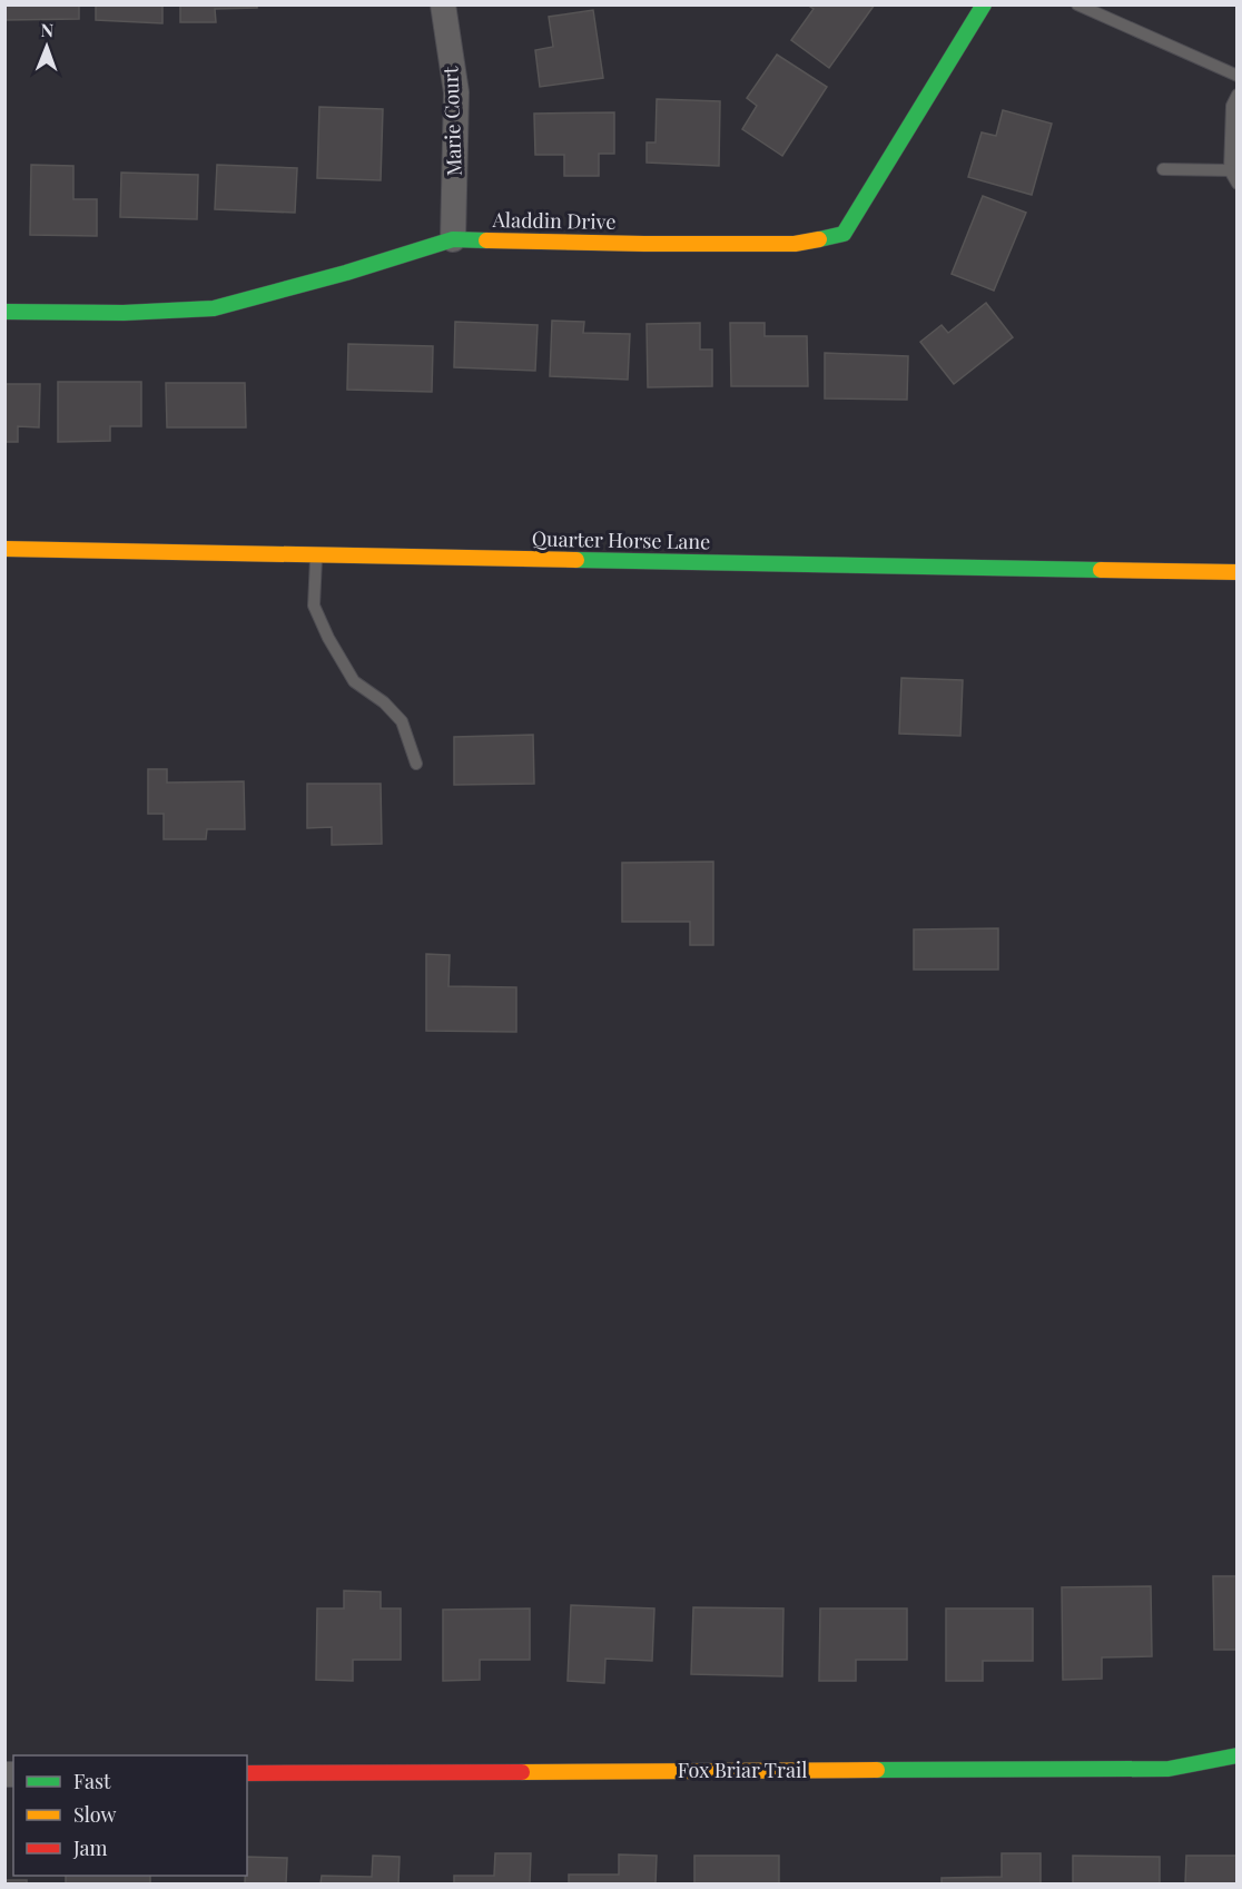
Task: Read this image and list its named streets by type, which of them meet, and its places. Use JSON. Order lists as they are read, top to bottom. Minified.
{"streets":{"street":["Marie Court","Aladdin Drive","Quarter Horse Lane","Fox Briar Trail"]},"crossings":[["Marie Court","Aladdin Drive"]],"legend":["Fast","Slow","Jam"],"north":"top"}
